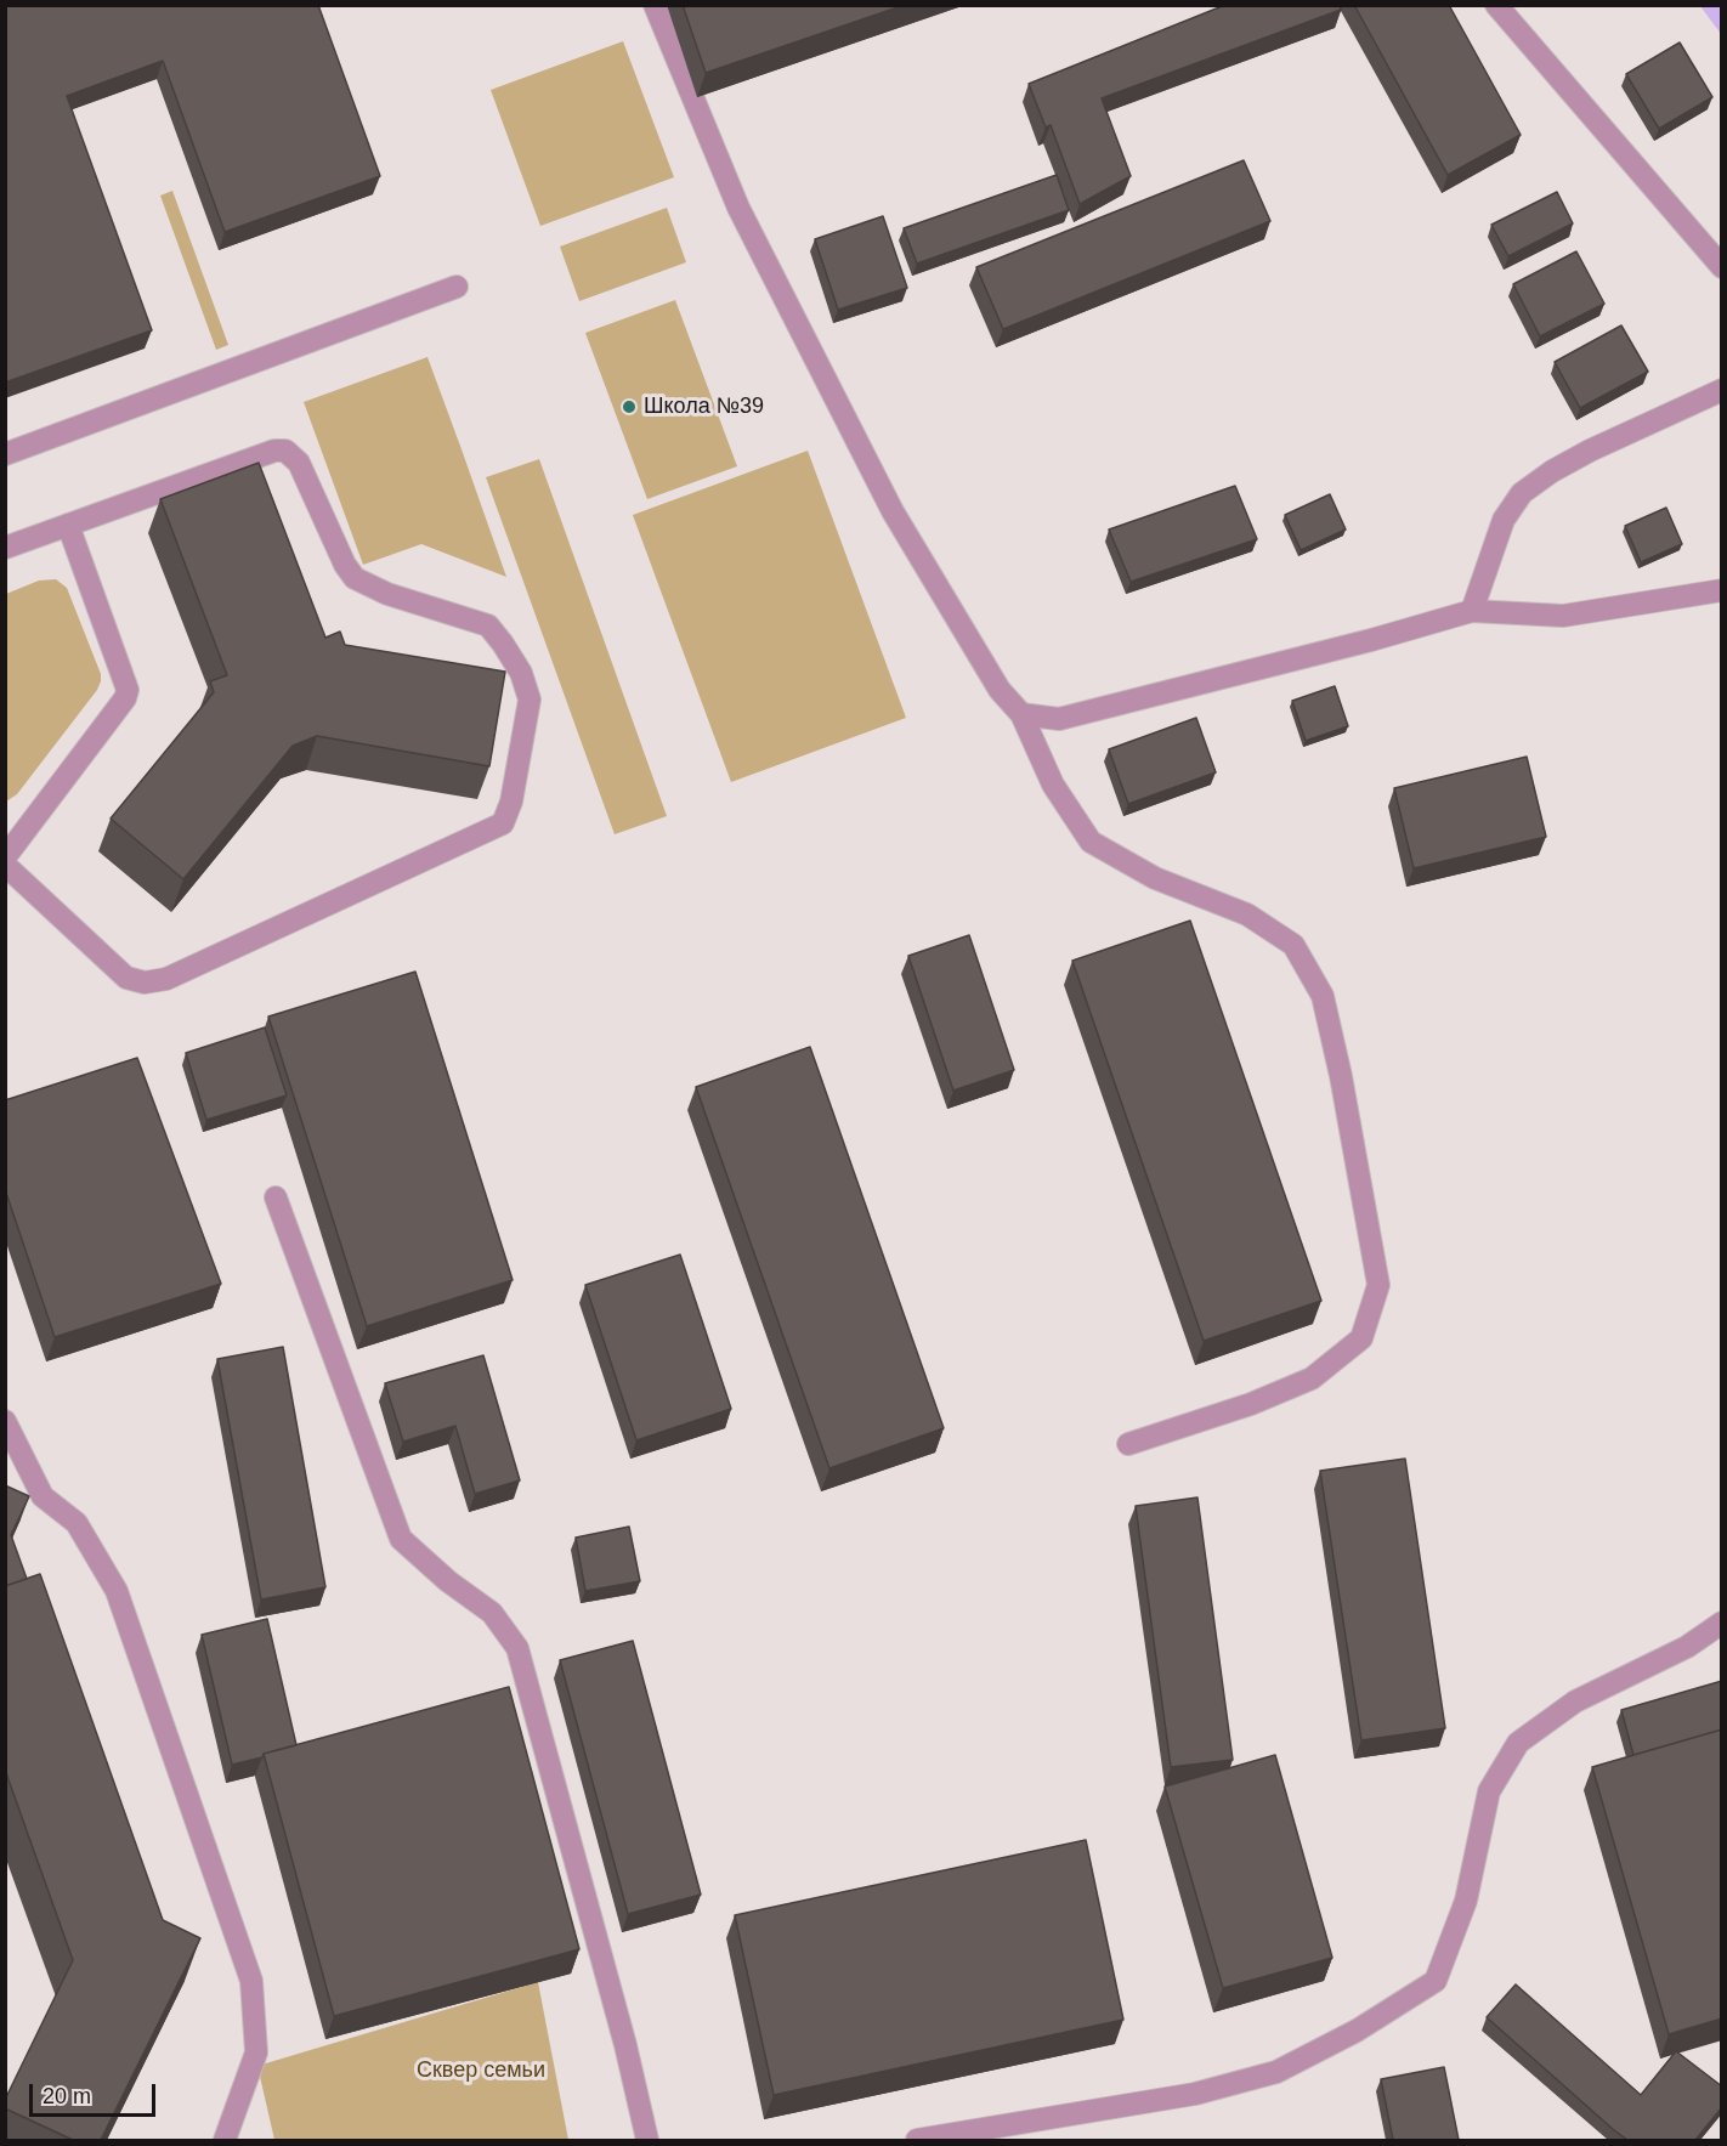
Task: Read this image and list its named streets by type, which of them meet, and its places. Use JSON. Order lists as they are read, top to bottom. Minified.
{"parks":["Сквер семьи"],"places":["Школа №39"],"scale_bar":"20 m"}
